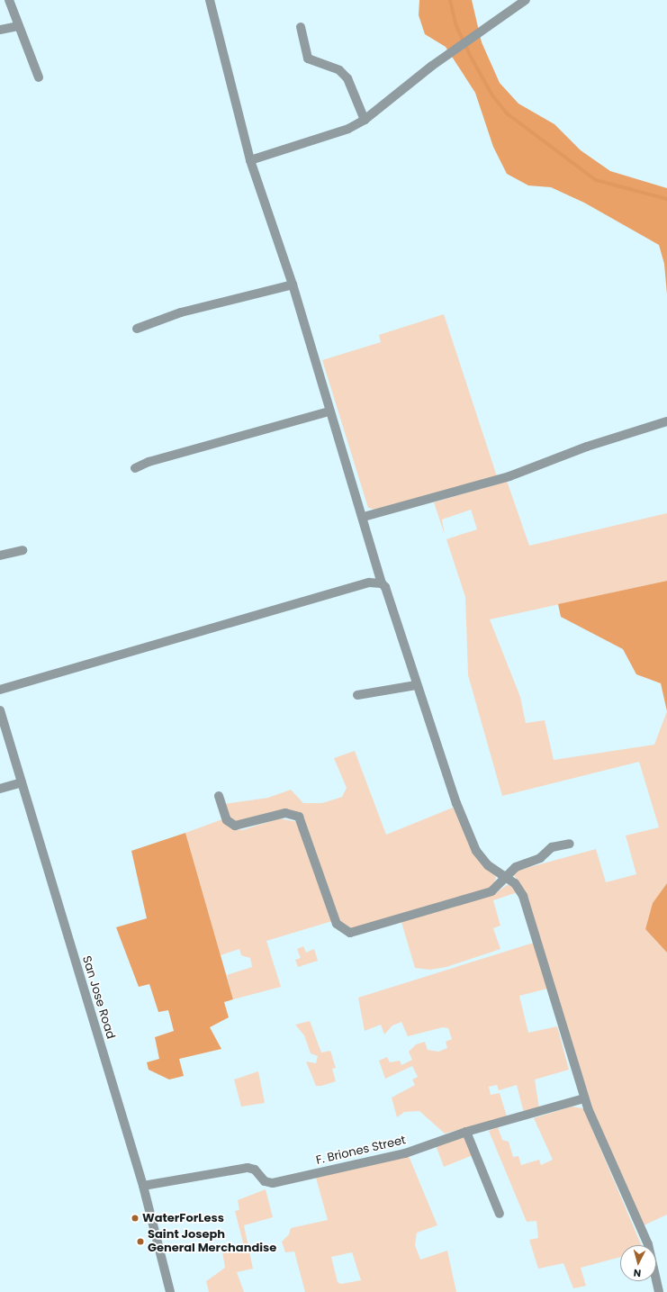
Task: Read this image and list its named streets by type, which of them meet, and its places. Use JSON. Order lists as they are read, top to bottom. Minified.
{"streets":{"street":["San Jose Road","F. Briones Street"]},"crossings":[["San Jose Road","F. Briones Street"]],"places":["WaterForLess","Saint Joseph General Merchandise"],"north":"bottom"}
